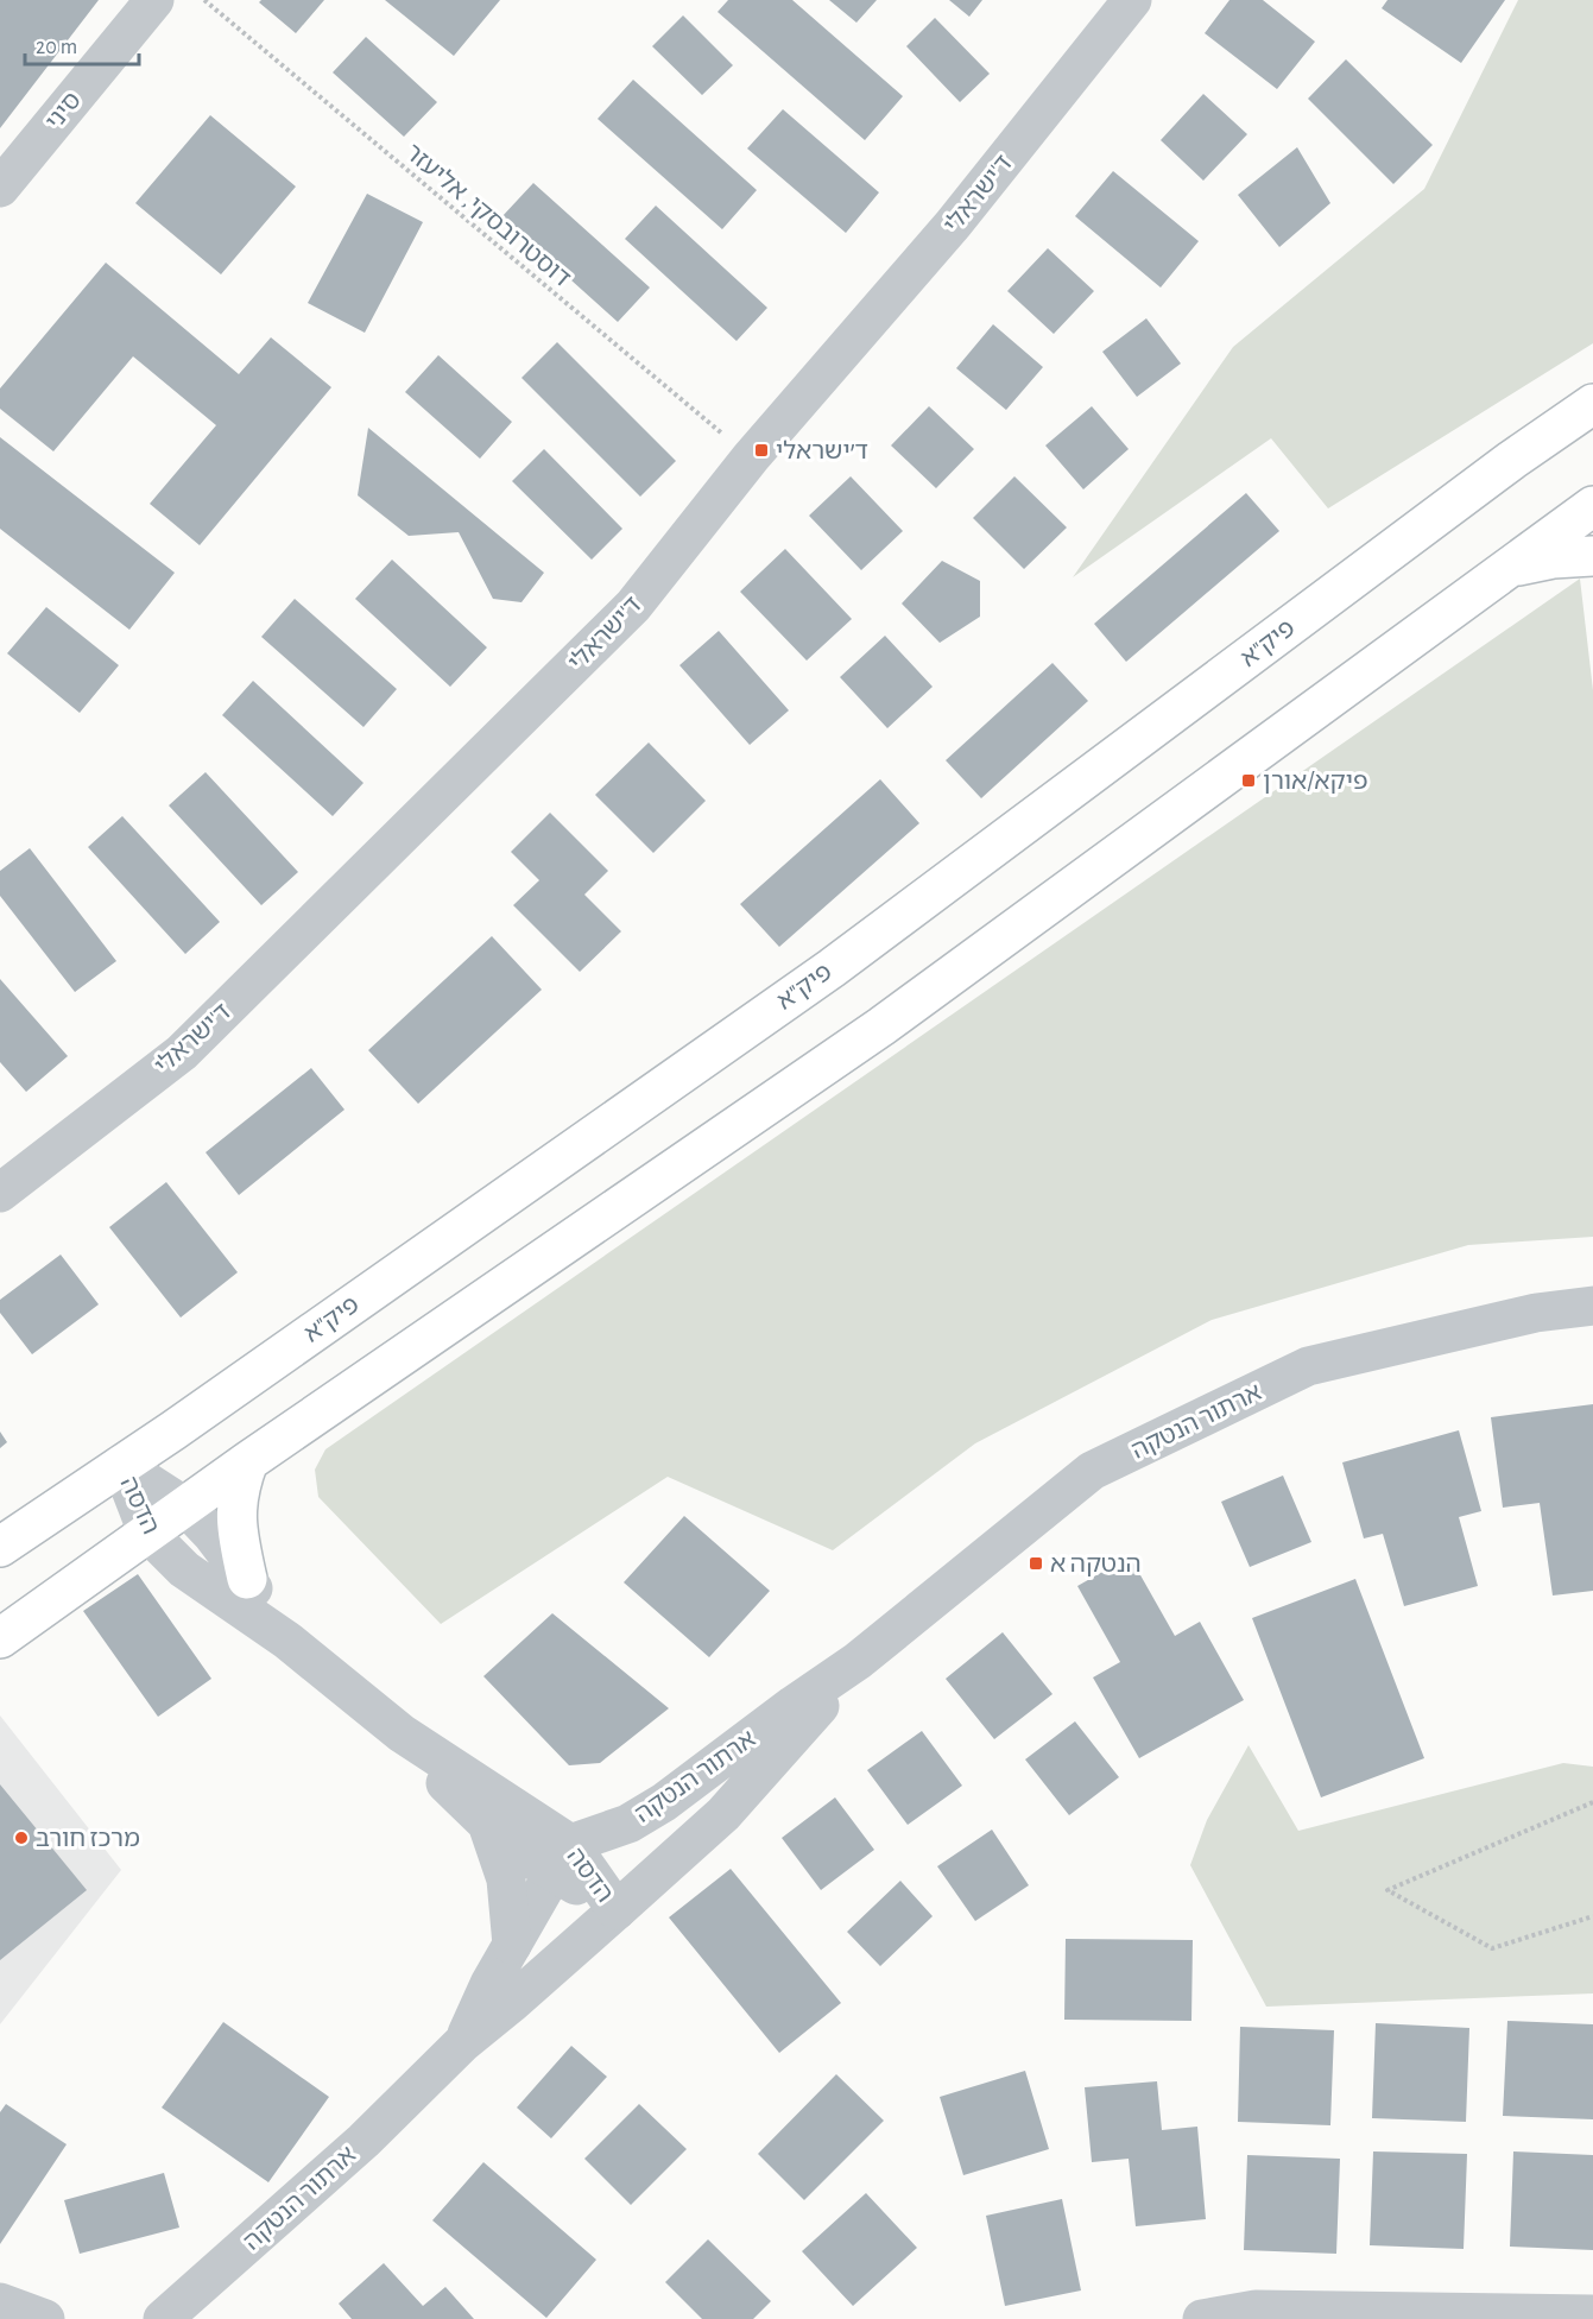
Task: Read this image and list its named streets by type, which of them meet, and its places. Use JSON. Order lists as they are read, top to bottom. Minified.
{"streets":{"main road":["פיק\"א"],"street":["סיני","ד'ישראלי","ארתור הנטקה","הדסה"],"path":["דוסטרובסקי, אליעזר"]},"crossings":[["ד'ישראלי","דוסטרובסקי, אליעזר"],["פיק\"א","הדסה"],["ארתור הנטקה","הדסה"]],"places":{"transit":["ד׳ישראלי","פיקא/אורן","הנטקה א"],"other":["מרכז חורב"]},"scale_bar":"20 m"}
